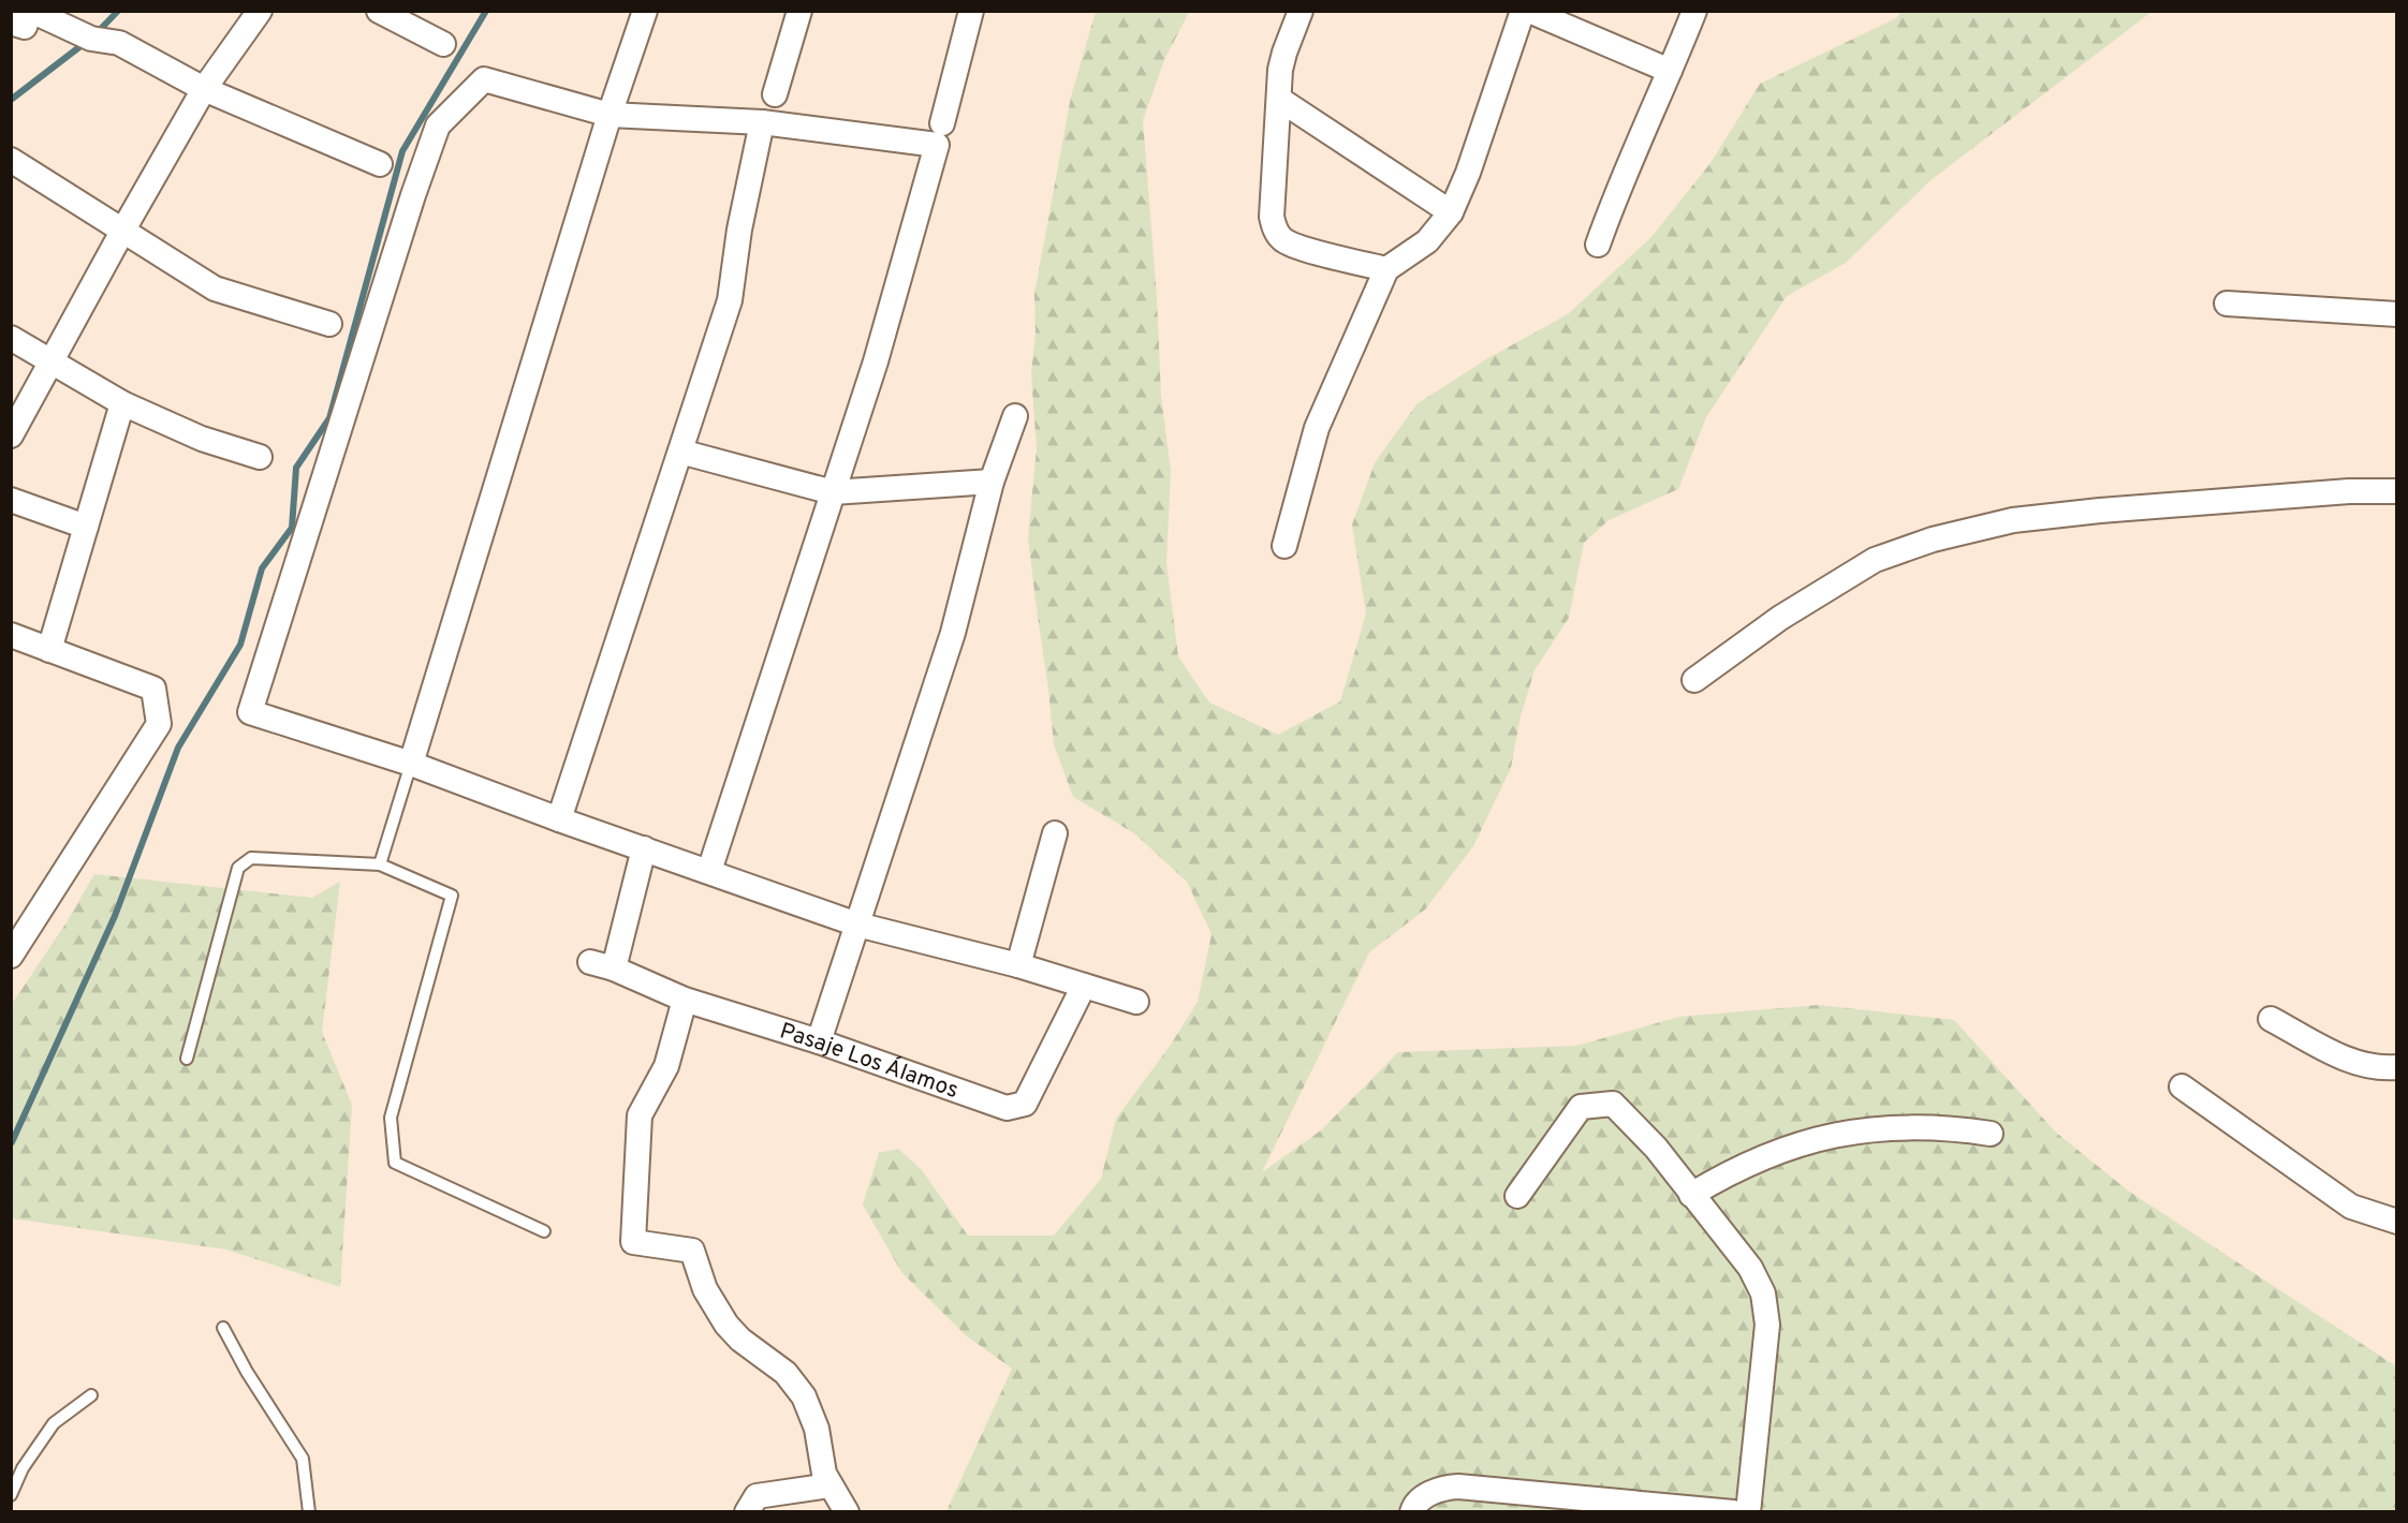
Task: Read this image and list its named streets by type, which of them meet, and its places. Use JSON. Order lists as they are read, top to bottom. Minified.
{"streets":{"street":["Pasaje Los Álamos"]}}
